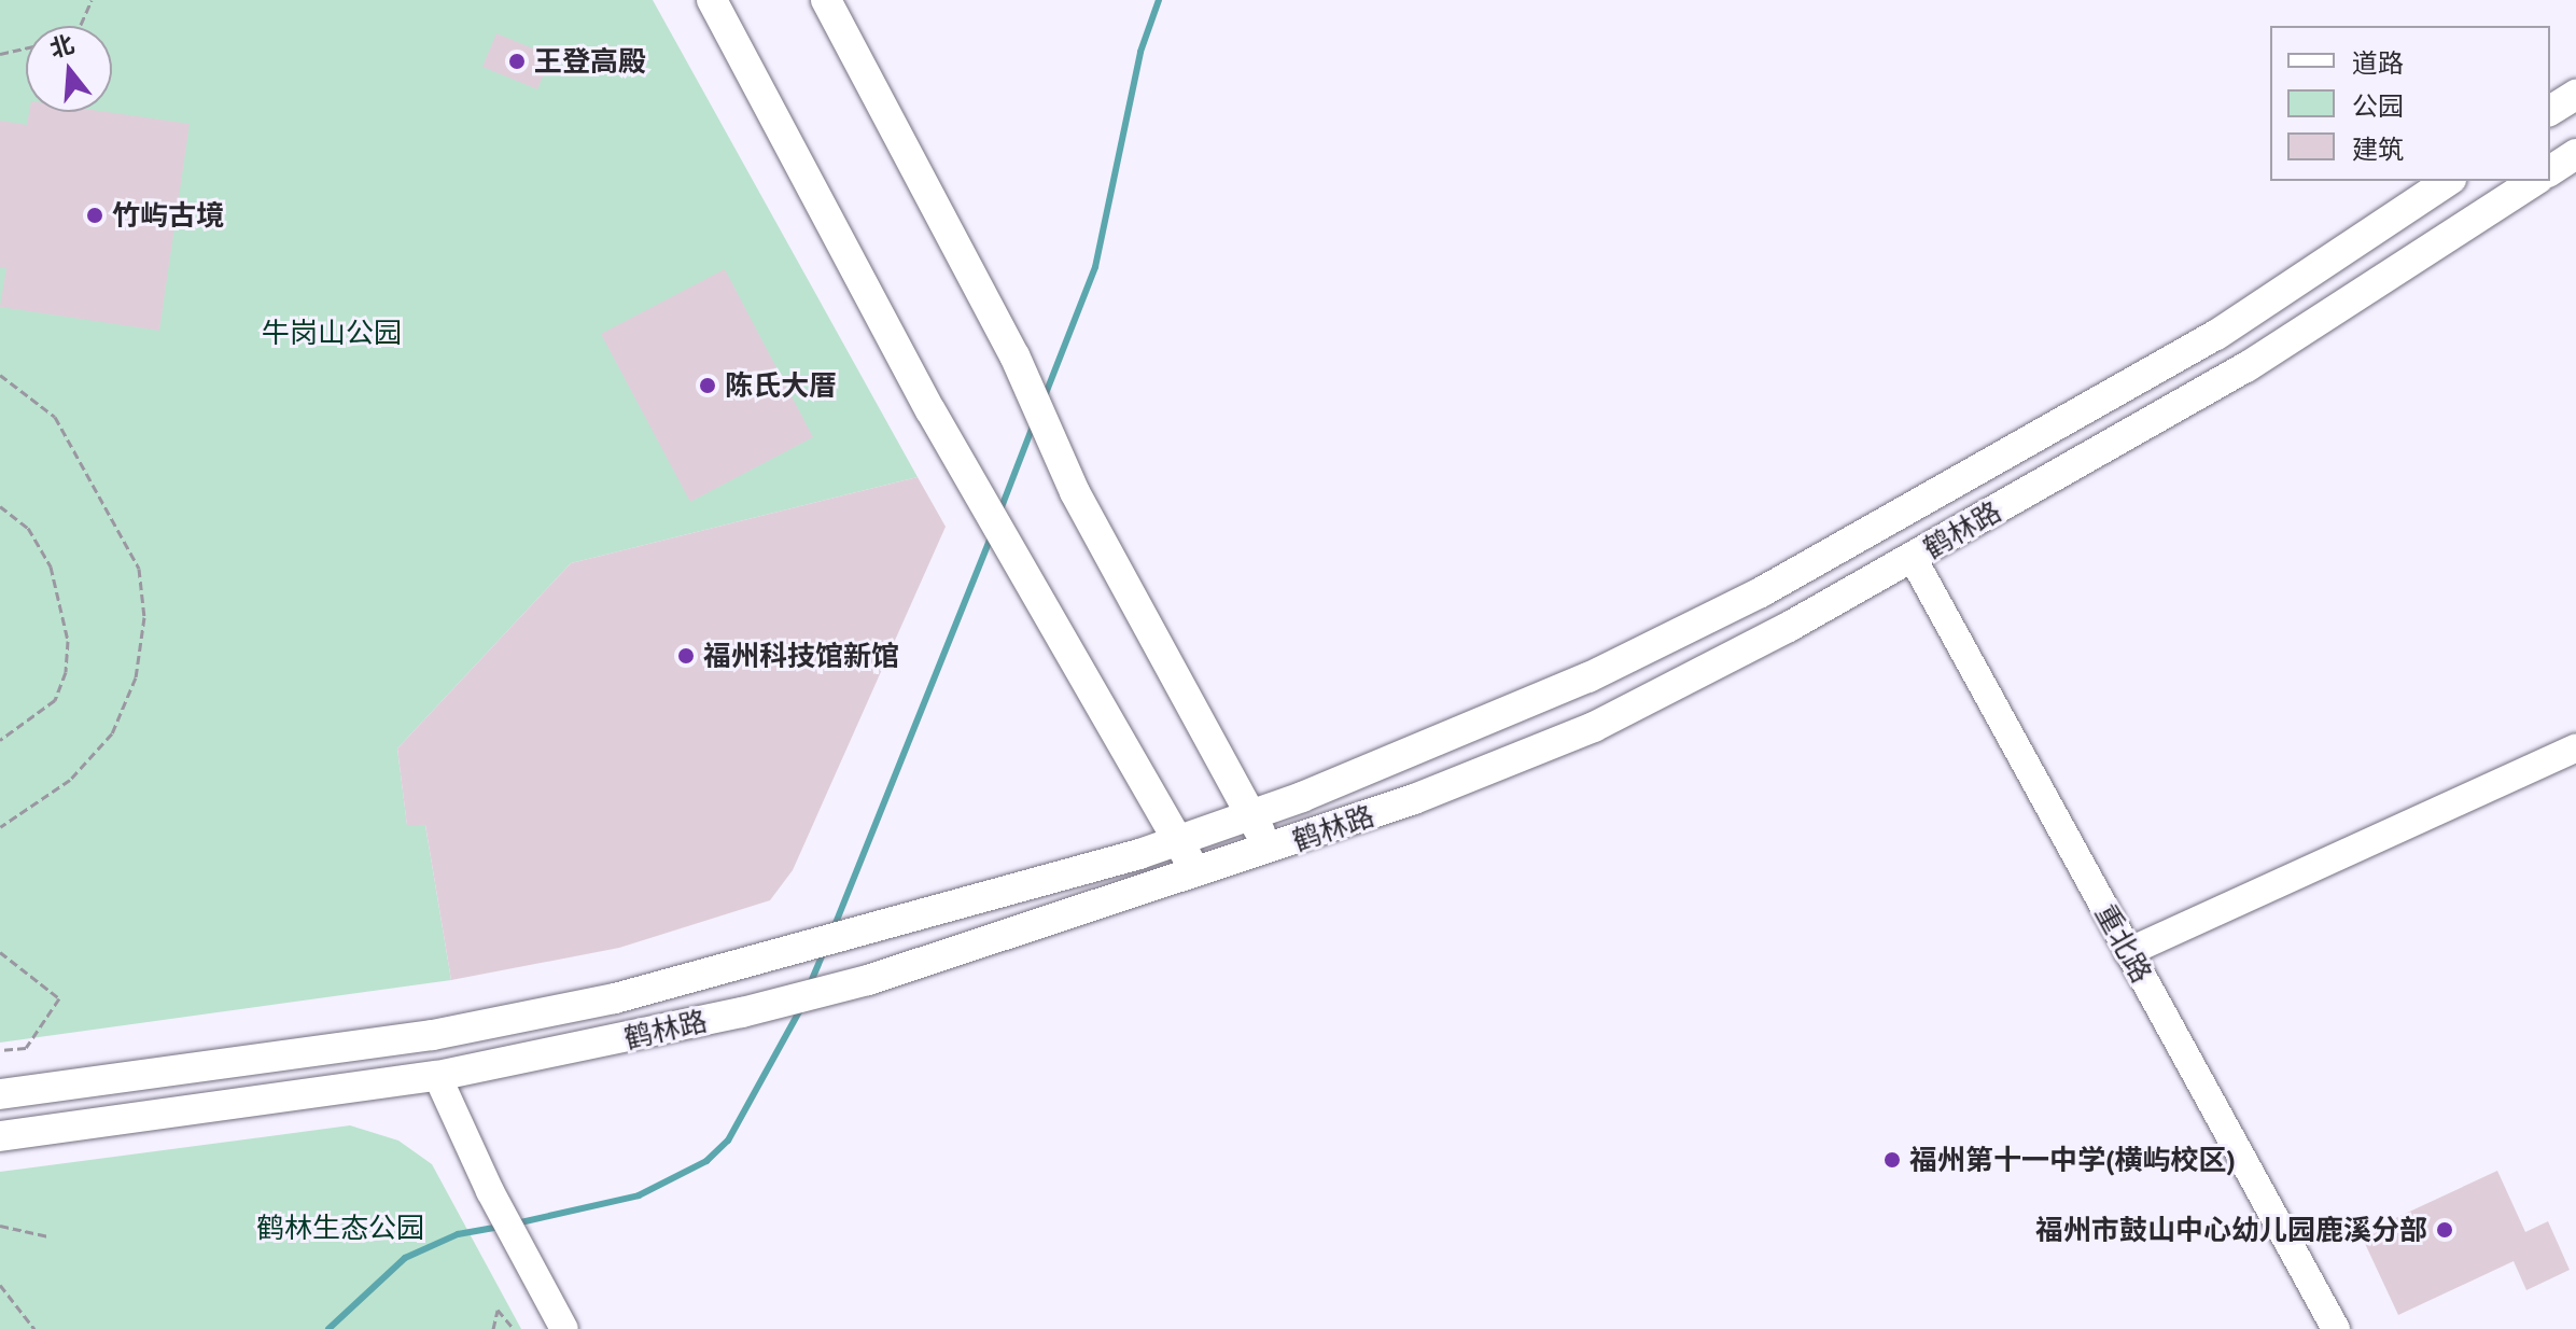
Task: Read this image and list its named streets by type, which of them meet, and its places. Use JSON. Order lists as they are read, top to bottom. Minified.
{"streets":{"main road":["鹤林路"],"street":["重北路"]},"crossings":[["鹤林路","重北路"]],"parks":["牛岗山公园","鹤林生态公园"],"places":["王登高殿","竹屿古境","陈氏大厝","福州科技馆新馆","福州第十一中学(横屿校区)","福州市鼓山中心幼儿园鹿溪分部"],"legend":["道路","公园","建筑"],"north":"top"}
